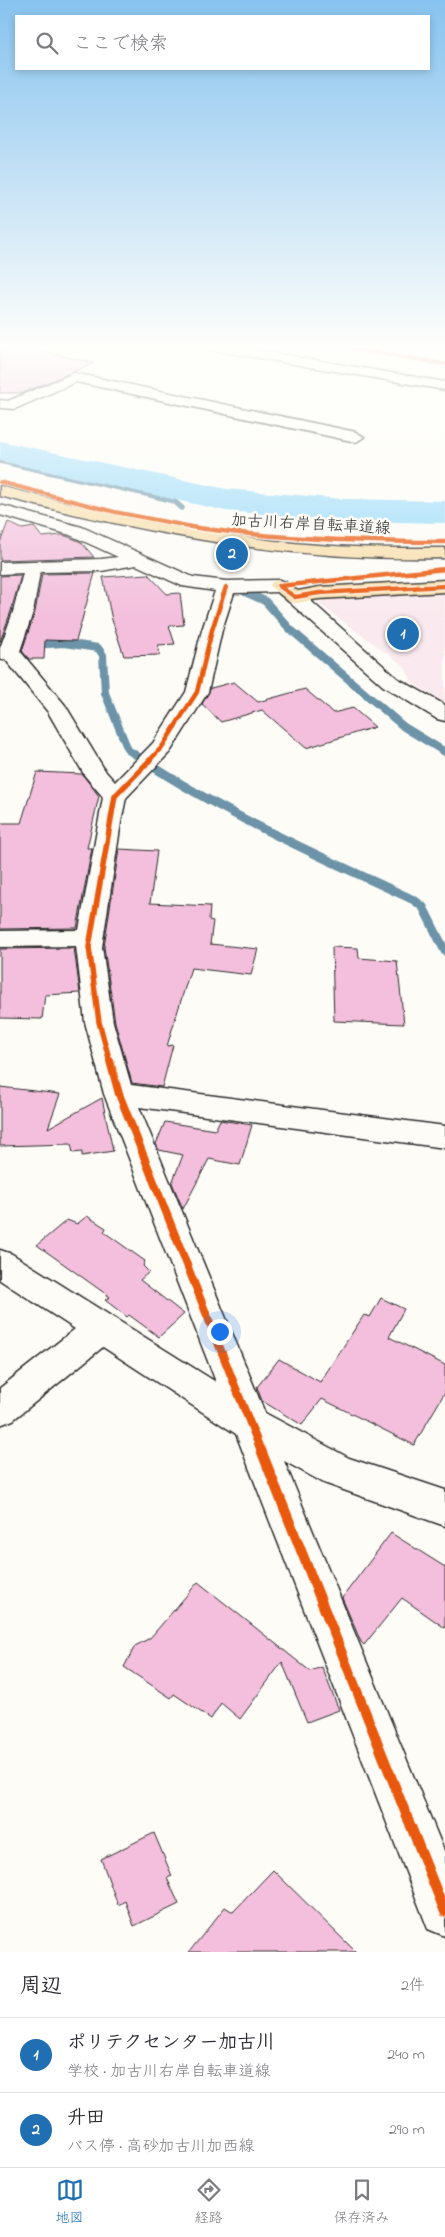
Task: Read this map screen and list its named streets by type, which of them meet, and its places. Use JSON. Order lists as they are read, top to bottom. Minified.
{"streets":{"cycle path":["加古川右岸自転車道線"]},"page":{"search":"ここで検索","pins":["2","1"],"heading":["周辺","2件"],"list":[{"mark":"1","name":"ポリテクセンター加古川","note":"学校 · 加古川右岸自転車道線","value":"240 m"},{"mark":"2","name":"升田","note":"バス停 · 高砂加古川加西線","value":"290 m"}],"nav":["地図","経路","保存済み"]}}
